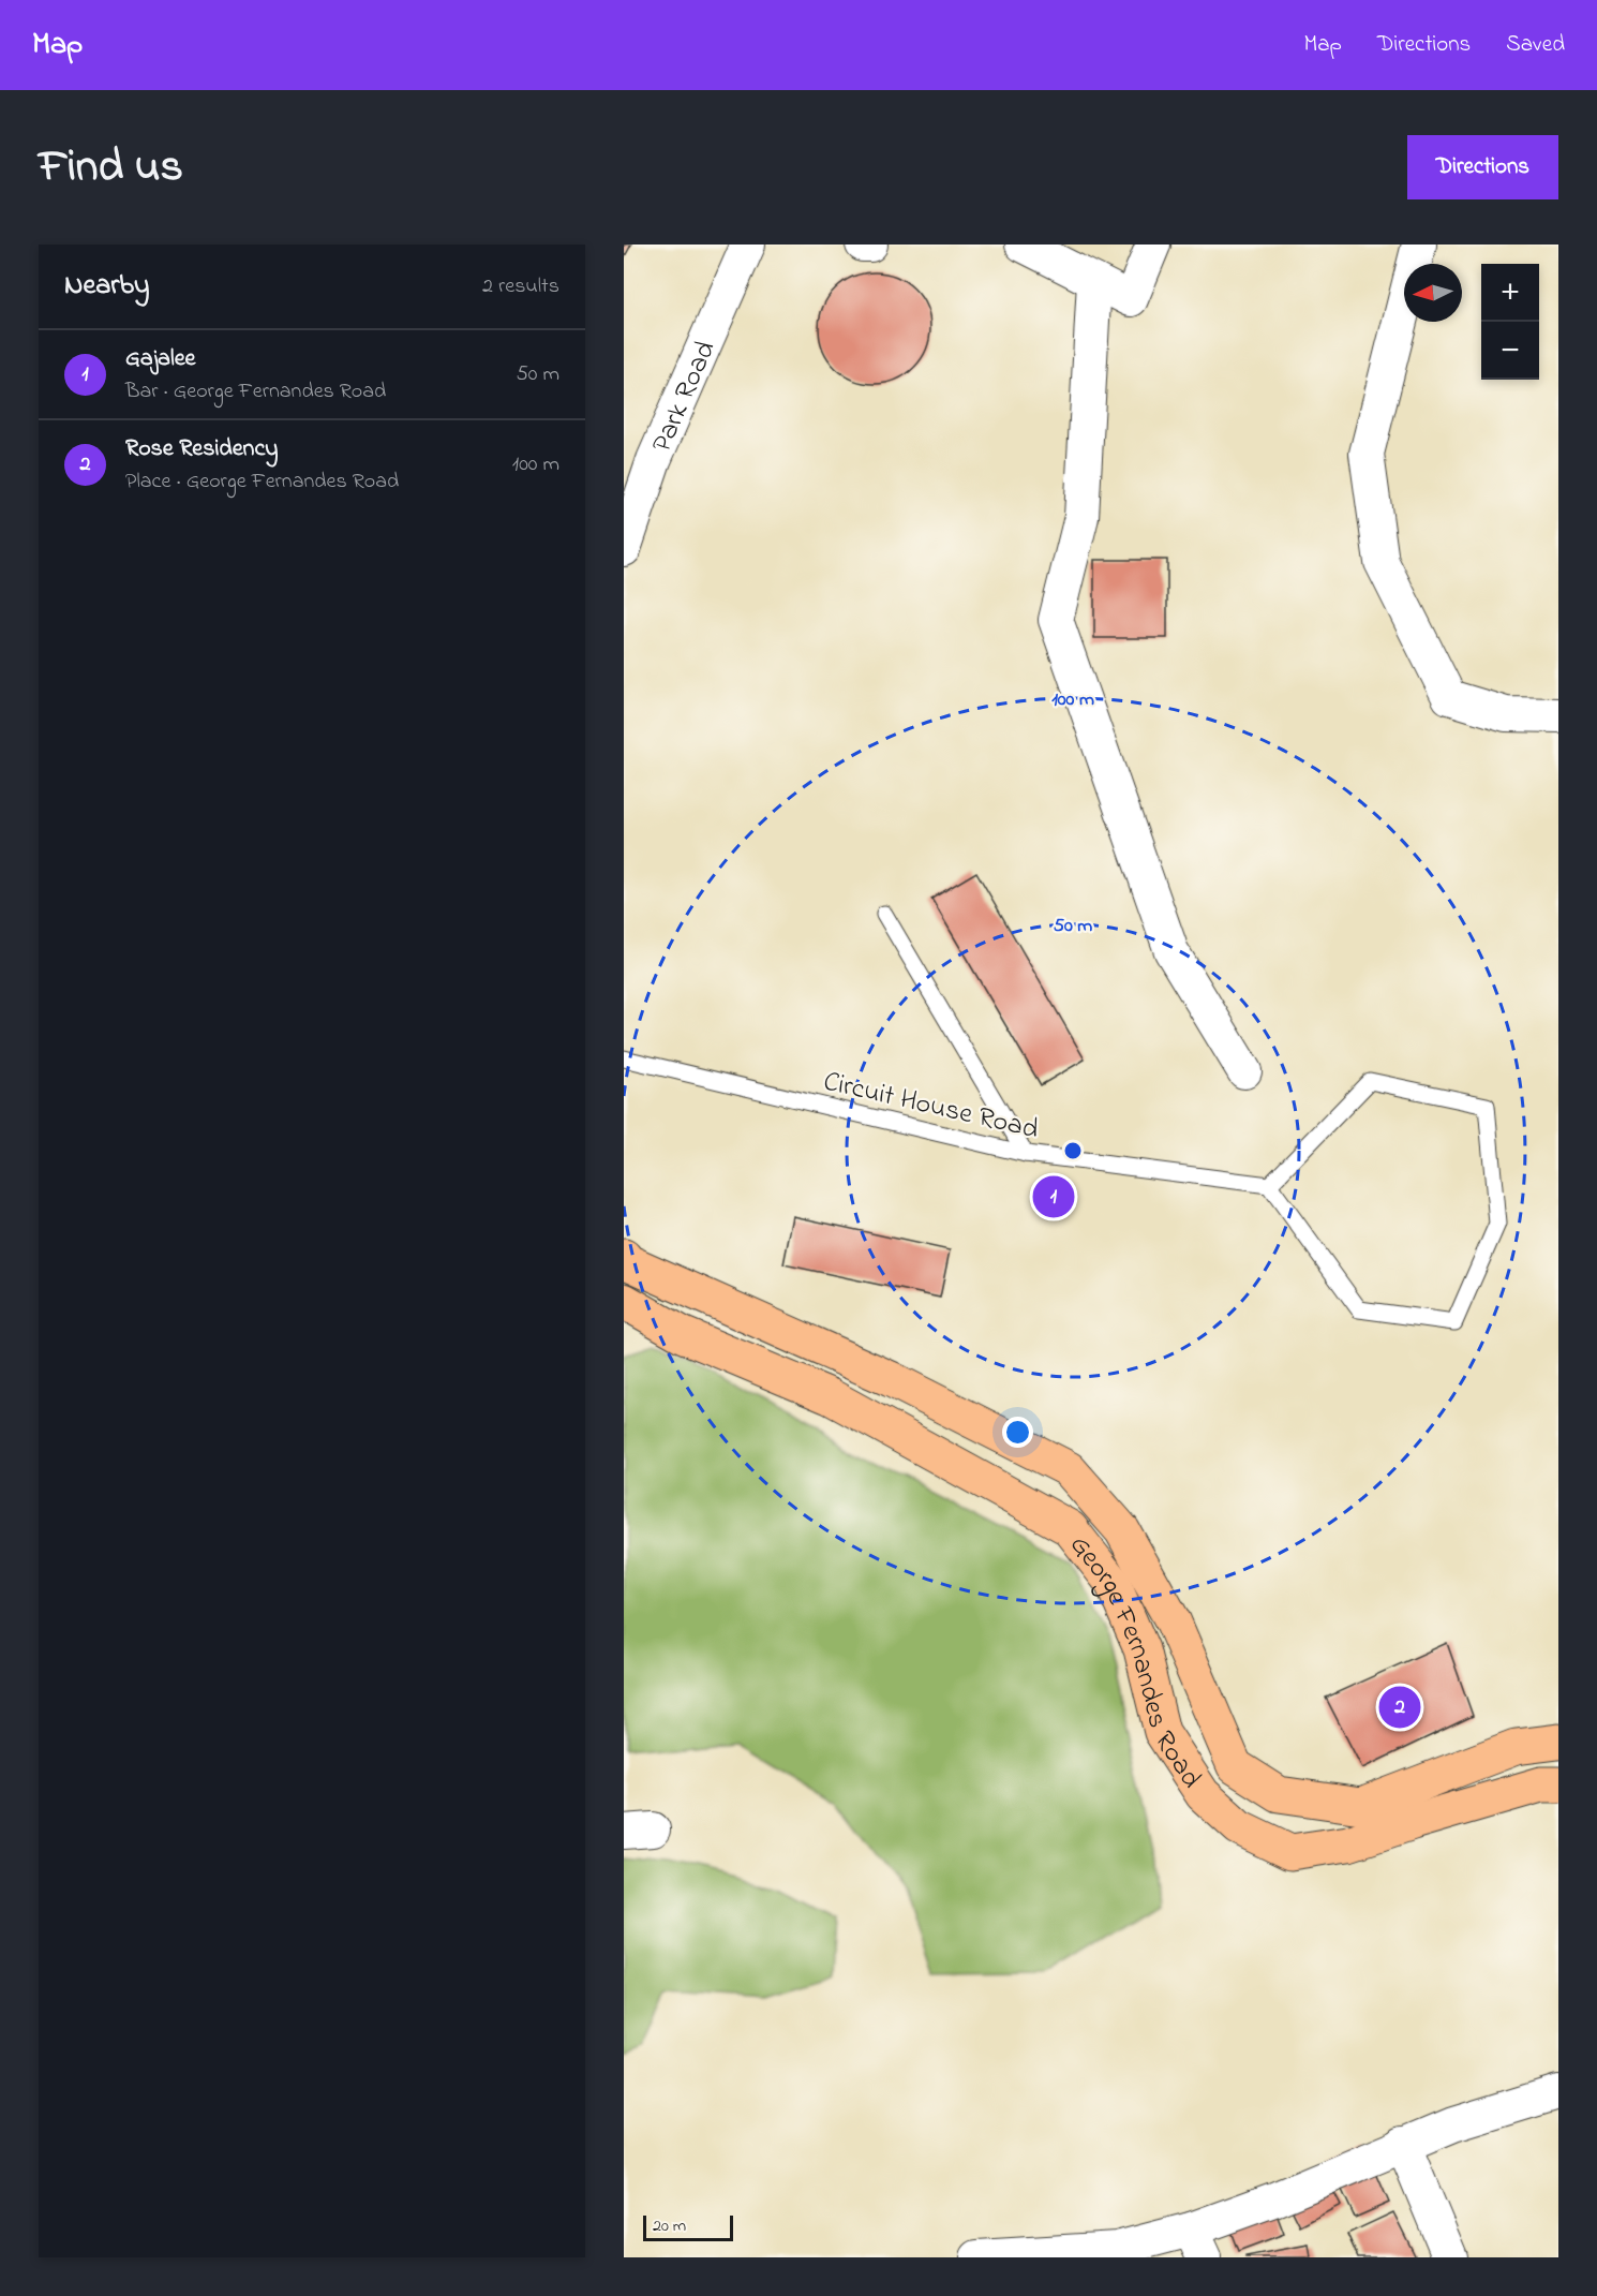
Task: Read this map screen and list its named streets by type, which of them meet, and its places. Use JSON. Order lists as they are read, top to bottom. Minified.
{"streets":{"main road":["George Fernandes Road"],"street":["Park Road"],"lane":["Circuit House Road"]},"scale_bar":"20 m","north":"left","page":{"header":"Map","nav":["Map","Directions","Saved"],"title":"Find us","buttons":"Directions","heading":["Nearby","2 results"],"map_buttons":["+","−"],"list":[{"mark":"1","name":"Gajalee","note":"Bar · George Fernandes Road","value":"50 m"},{"mark":"2","name":"Rose Residency","note":"Place · George Fernandes Road","value":"100 m"}],"pins":["1","2"],"scale":"20 m"},"rings":["100 m","50 m"]}
